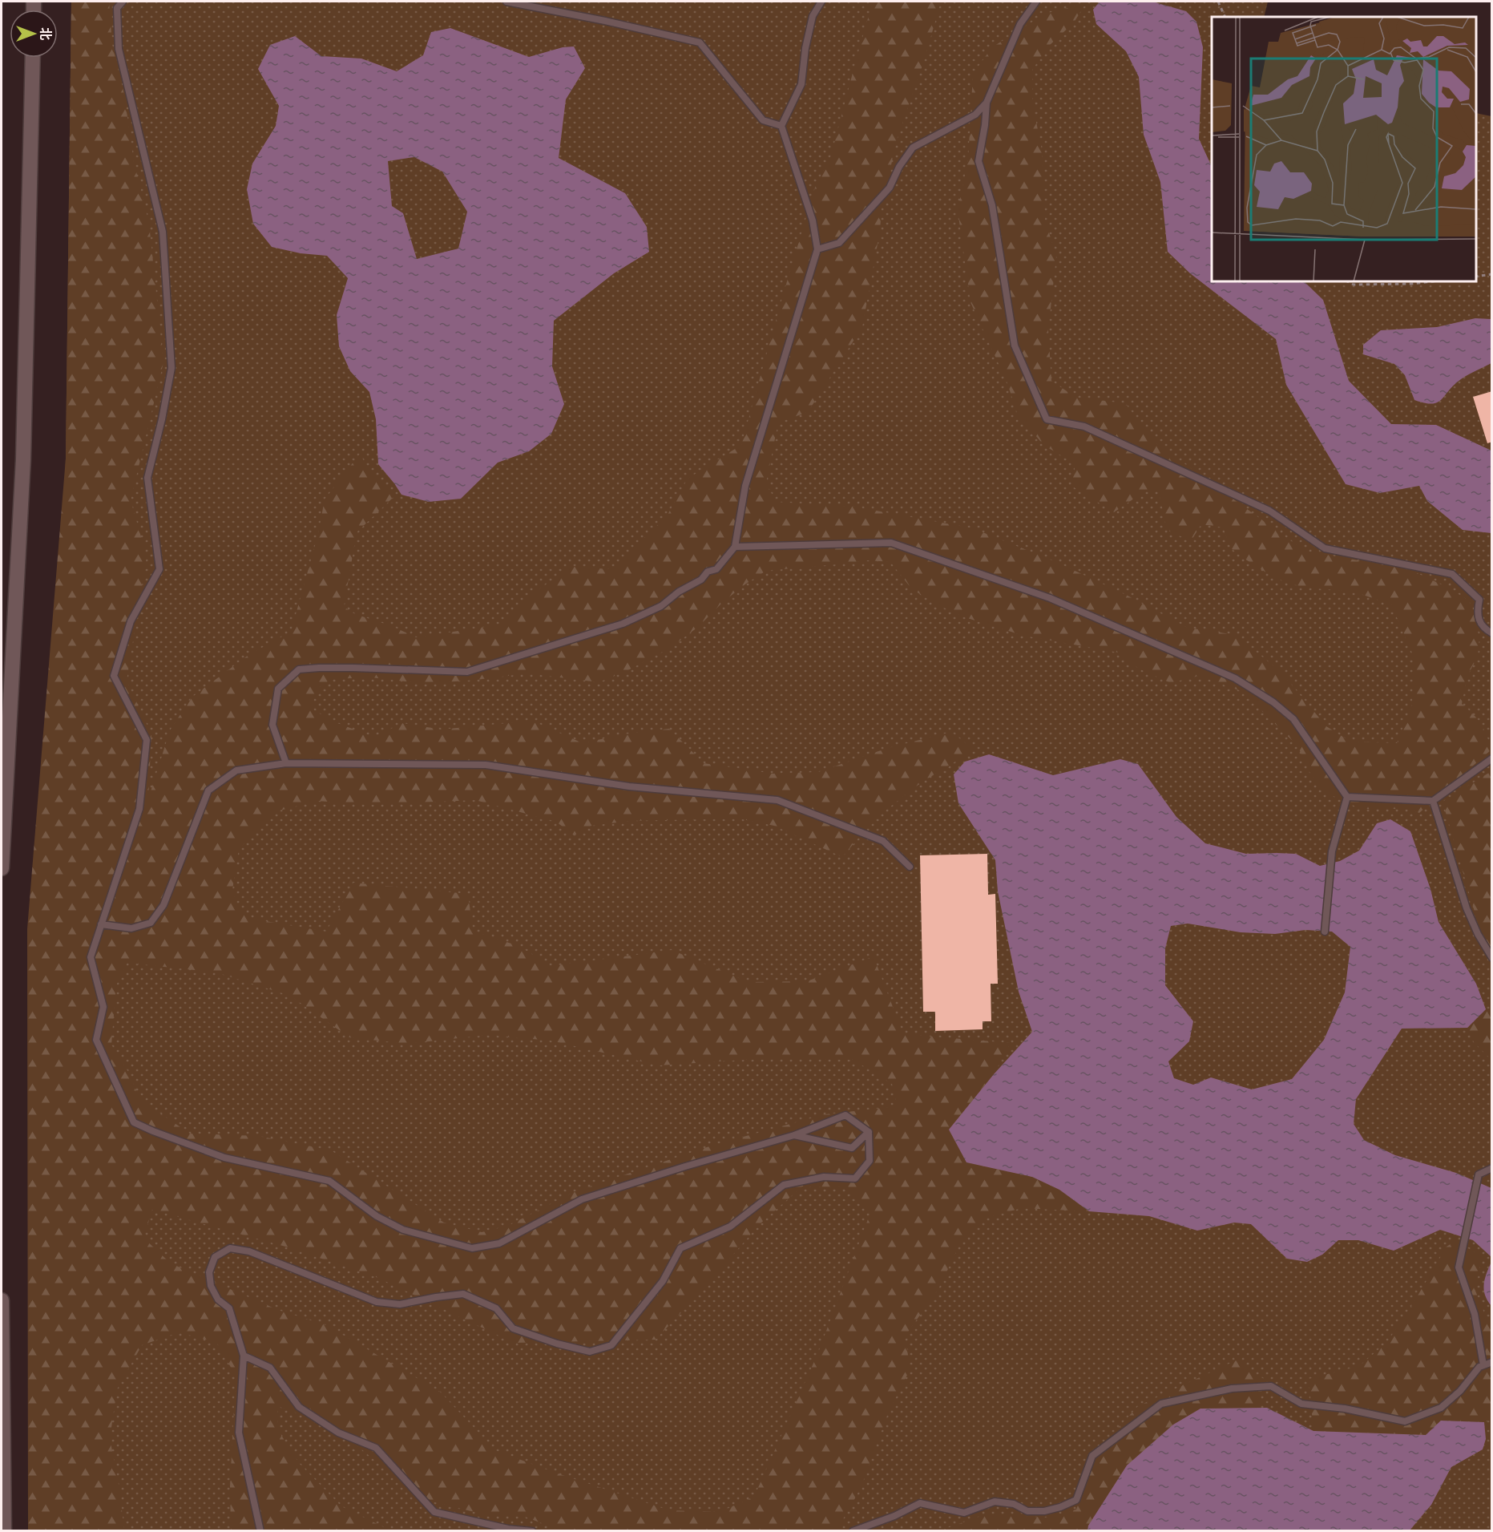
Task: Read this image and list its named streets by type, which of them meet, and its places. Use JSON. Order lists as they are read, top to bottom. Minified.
{"north":"right"}
